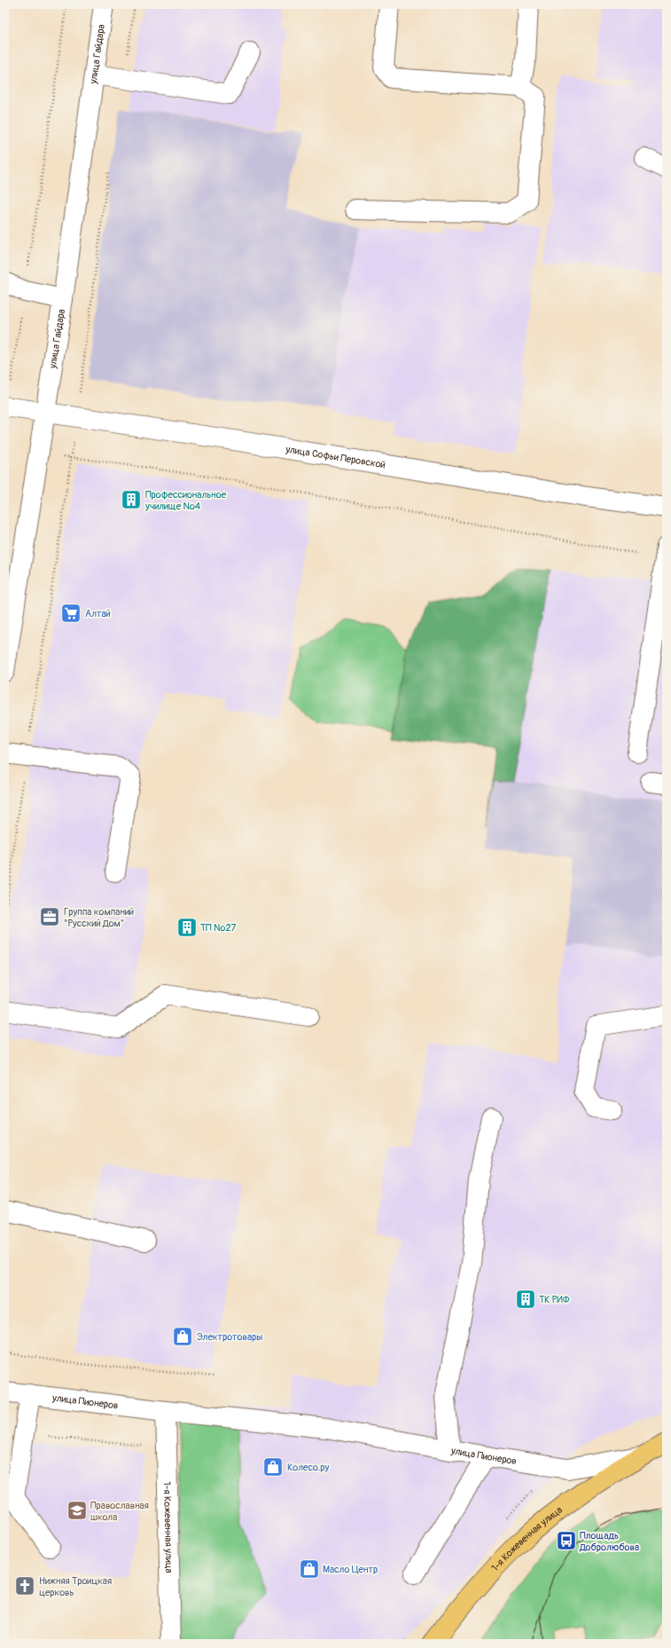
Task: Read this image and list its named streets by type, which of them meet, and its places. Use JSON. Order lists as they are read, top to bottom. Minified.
{"streets":{"main road":["1-я Кожевенная улица"],"street":["улица Гайдара","улица Софьи Перовской","улица Пионеров"]},"crossings":[["улица Гайдара","улица Софьи Перовской"],["улица Пионеров","1-я Кожевенная улица"]],"places":{"building":["Профессиональное училище №4","ТП №27","ТК РИФ"],"supermarket":["Алтай"],"office":["Группа компаний \"Русский Дом\""],"shop":["Электротовары","Колесо.ру","Масло Центр"],"school or university":["Православная школа"],"bus stop":["Площадь Добролюбова"],"church":["Нижняя Троицкая церковь"]}}
